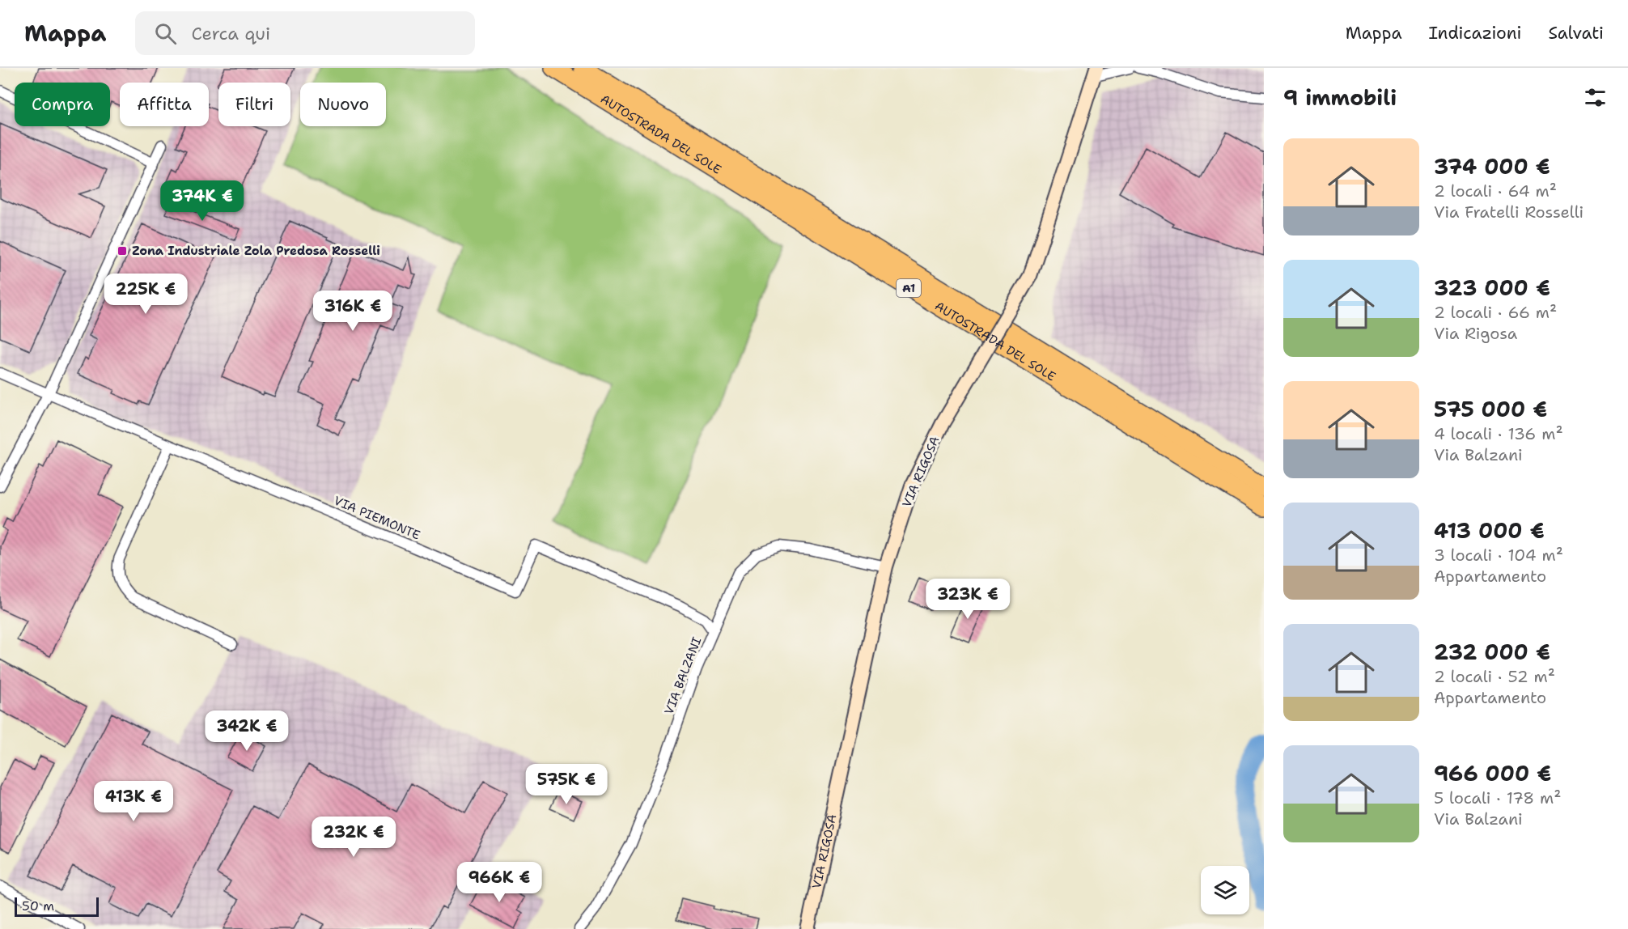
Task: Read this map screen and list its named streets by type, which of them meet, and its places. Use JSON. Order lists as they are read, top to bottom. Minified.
{"streets":{"highway":["AUTOSTRADA DEL SOLE","A1"],"main road":["VIA RIGOSA"],"street":["VIA PIEMONTE","VIA BALZANI"]},"crossings":[["VIA RIGOSA","VIA BALZANI"],["VIA PIEMONTE","VIA BALZANI"]],"places":{"transit":["Zona Industriale Zola Predosa Rosselli"]},"scale_bar":"50 m","page":{"header":"Mappa","search":"Cerca qui","nav":["Mappa","Indicazioni","Salvati"],"heading":"9 immobili","chip":["Compra","Affitta","Filtri","Nuovo"],"list":[{"name":"374 000 €","note":"2 locali · 64 m² · Via Fratelli Rosselli"},{"name":"323 000 €","note":"2 locali · 66 m² · Via Rigosa"},{"name":"575 000 €","note":"4 locali · 136 m² · Via Balzani"},{"name":"413 000 €","note":"3 locali · 104 m² · Appartamento"},{"name":"232 000 €","note":"2 locali · 52 m² · Appartamento"},{"name":"966 000 €","note":"5 locali · 178 m² · Via Balzani"}],"price":["374K €","225K €","316K €","323K €","342K €","575K €","413K €","232K €","966K €"],"scale":"50 m"}}
